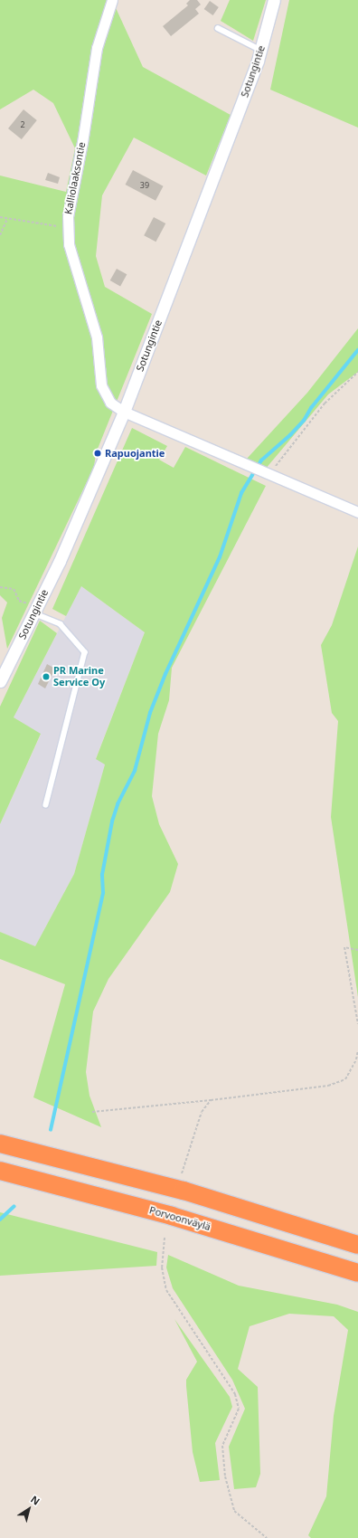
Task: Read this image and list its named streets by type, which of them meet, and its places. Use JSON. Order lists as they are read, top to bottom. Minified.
{"streets":{"highway":["Porvoonväylä"],"street":["Sotungintie","Kalliolaaksontie"]},"crossings":[["Sotungintie","Kalliolaaksontie"]],"places":["Rapuojantie","PR Marine Service Oy"],"house_numbers":["2","39"],"north":"top right"}
